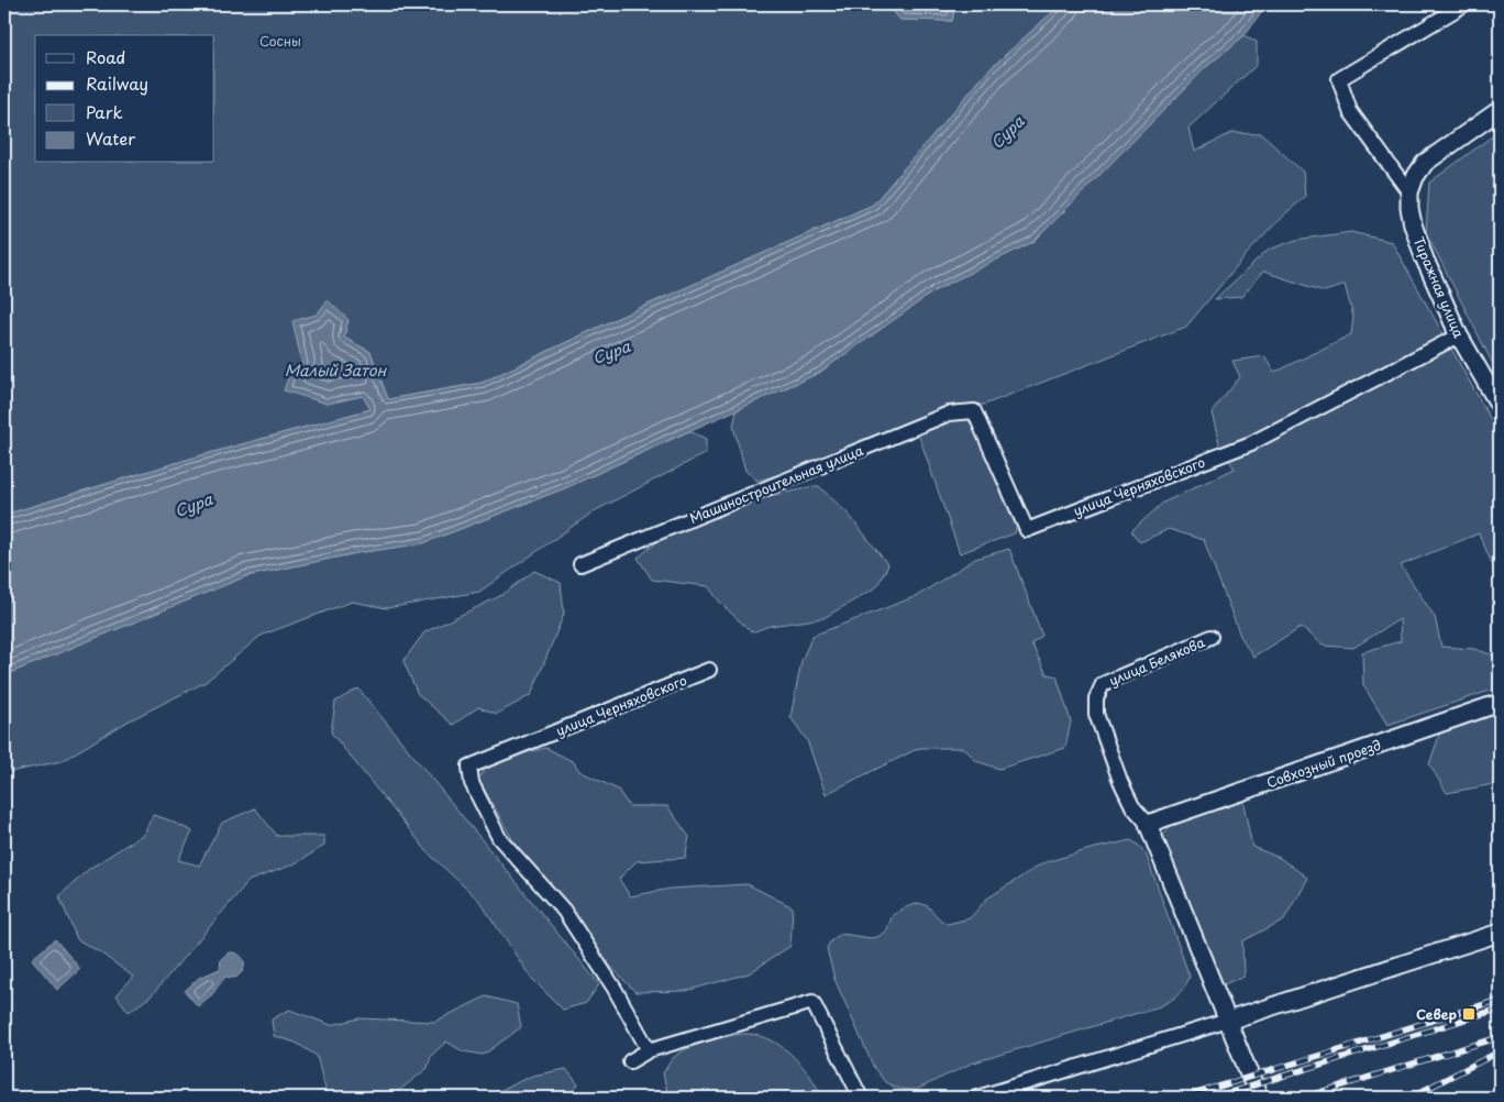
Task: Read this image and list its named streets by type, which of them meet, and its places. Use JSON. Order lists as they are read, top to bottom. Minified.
{"streets":{"main road":["Тиражная улица","Совхозный проезд"],"street":["Машиностроительная улица","улица Черняховского","улица Белякова"]},"crossings":[["Тиражная улица","улица Черняховского"],["Машиностроительная улица","улица Черняховского"],["улица Белякова","Совхозный проезд"]],"water":["Сура","Малый Затон"],"parks":["Сосны"],"places":{"transit":["Север"]},"legend":["Road","Railway","Park","Water"]}
